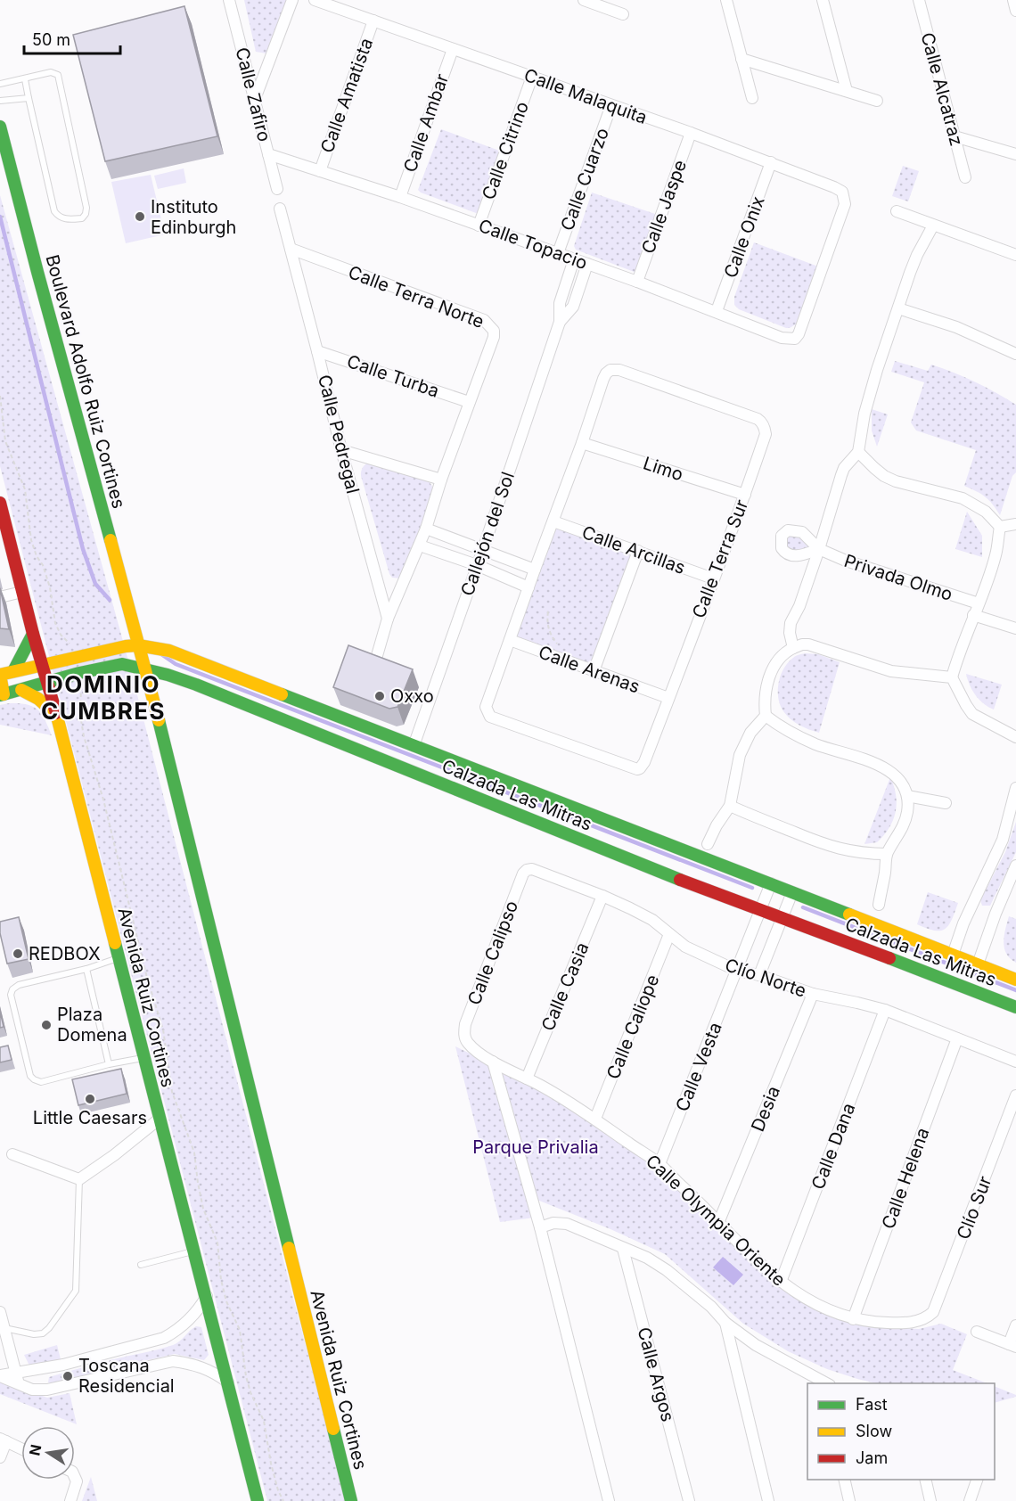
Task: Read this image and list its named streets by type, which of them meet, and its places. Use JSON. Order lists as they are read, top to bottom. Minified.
{"streets":{"main road":["Boulevard Adolfo Ruiz Cortines","Calzada Las Mitras","Avenida Ruiz Cortines"],"street":["Calle Alcatraz","Calle Zafiro","Calle Amatista","Calle Malaquita","Calle Ambar","Calle Citrino","Calle Cuarzo","Calle Jaspe","Calle Onix","Calle Topacio","Calle Terra Norte","Calle Turba","Calle Pedregal","Limo","Callejón del Sol","Calle Arcillas","Calle Terra Sur","Privada Olmo","Calle Arenas","Calle Calipso","Clío Norte","Calle Casia","Calle Caliope","Calle Vesta","Desia","Calle Dana","Calle Helena","Clío Sur","Calle Olympia Oriente","Calle Argos"]},"crossings":[["Calle Zafiro","Calle Topacio"],["Calle Amatista","Calle Malaquita"],["Calle Amatista","Calle Topacio"],["Calle Malaquita","Calle Ambar"],["Calle Malaquita","Calle Citrino"],["Calle Malaquita","Calle Cuarzo"],["Calle Malaquita","Calle Jaspe"],["Calle Malaquita","Calle Onix"],["Calle Malaquita","Calle Topacio"],["Calle Ambar","Calle Topacio"],["Calle Citrino","Calle Topacio"],["Calle Cuarzo","Calle Topacio"],["Calle Jaspe","Calle Topacio"],["Calle Onix","Calle Topacio"],["Calle Topacio","Callejón del Sol"],["Calle Terra Norte","Calle Turba"],["Calle Terra Norte","Calle Pedregal"],["Calle Turba","Calle Pedregal"],["Boulevard Adolfo Ruiz Cortines","Calzada Las Mitras"],["Boulevard Adolfo Ruiz Cortines","Avenida Ruiz Cortines"],["Limo","Calle Terra Sur"],["Callejón del Sol","Calzada Las Mitras"],["Calle Arcillas","Calle Terra Sur"],["Calle Terra Sur","Calle Arenas"],["Calzada Las Mitras","Avenida Ruiz Cortines"],["Calzada Las Mitras","Calle Vesta"],["Calle Calipso","Clío Norte"],["Calle Calipso","Calle Olympia Oriente"],["Clío Norte","Calle Casia"],["Clío Norte","Calle Caliope"],["Clío Norte","Calle Vesta"],["Clío Norte","Desia"],["Clío Norte","Calle Dana"],["Clío Norte","Calle Helena"],["Calle Casia","Calle Olympia Oriente"],["Calle Caliope","Calle Olympia Oriente"],["Calle Vesta","Calle Olympia Oriente"],["Desia","Calle Olympia Oriente"],["Calle Dana","Calle Olympia Oriente"],["Calle Helena","Calle Olympia Oriente"],["Clío Sur","Calle Olympia Oriente"]],"districts":["DOMINIO CUMBRES"],"parks":["Parque Privalia"],"places":["Instituto Edinburgh","Oxxo","REDBOX","Plaza Domena","Little Caesars","Toscana Residencial"],"legend":["Fast","Slow","Jam"],"scale_bar":"50 m","north":"left"}
